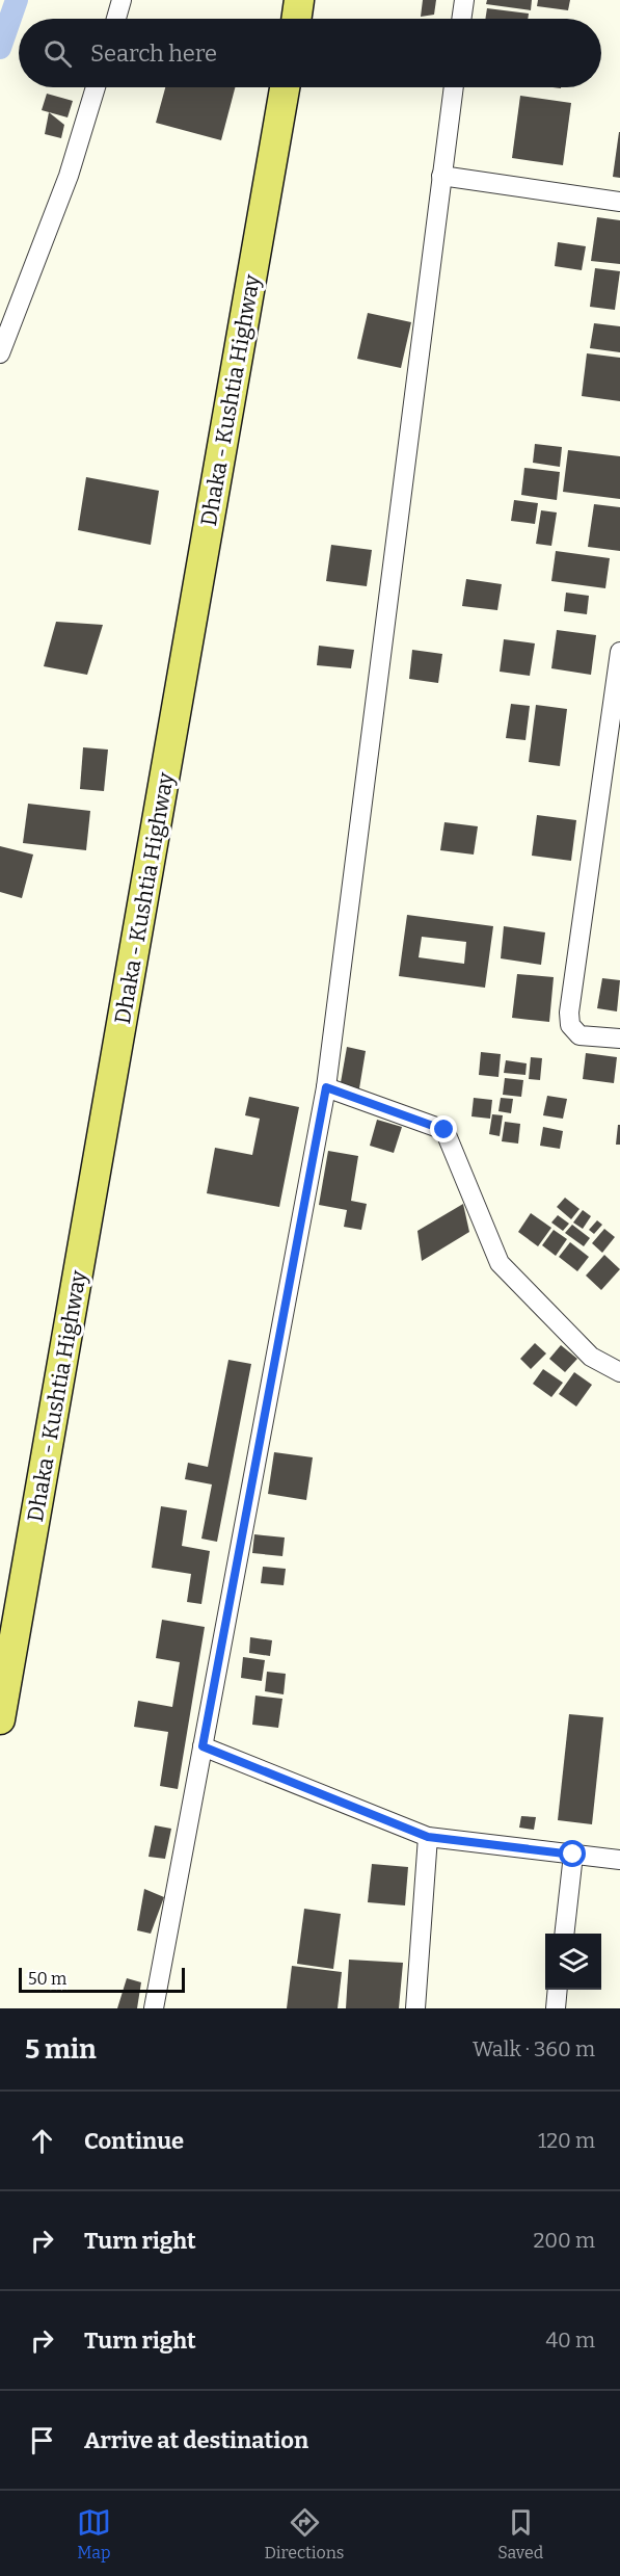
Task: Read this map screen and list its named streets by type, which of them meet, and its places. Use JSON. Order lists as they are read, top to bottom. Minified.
{"streets":{"main road":["Dhaka - Kushtia Highway"]},"scale_bar":"50 m","page":{"search":"Search here","scale":"50 m","heading":["5 min","Walk · 360 m"],"list":[["Continue","120 m"],["Turn right","200 m"],["Turn right","40 m"],"Arrive at destination"],"nav":["Map","Directions","Saved"]}}
